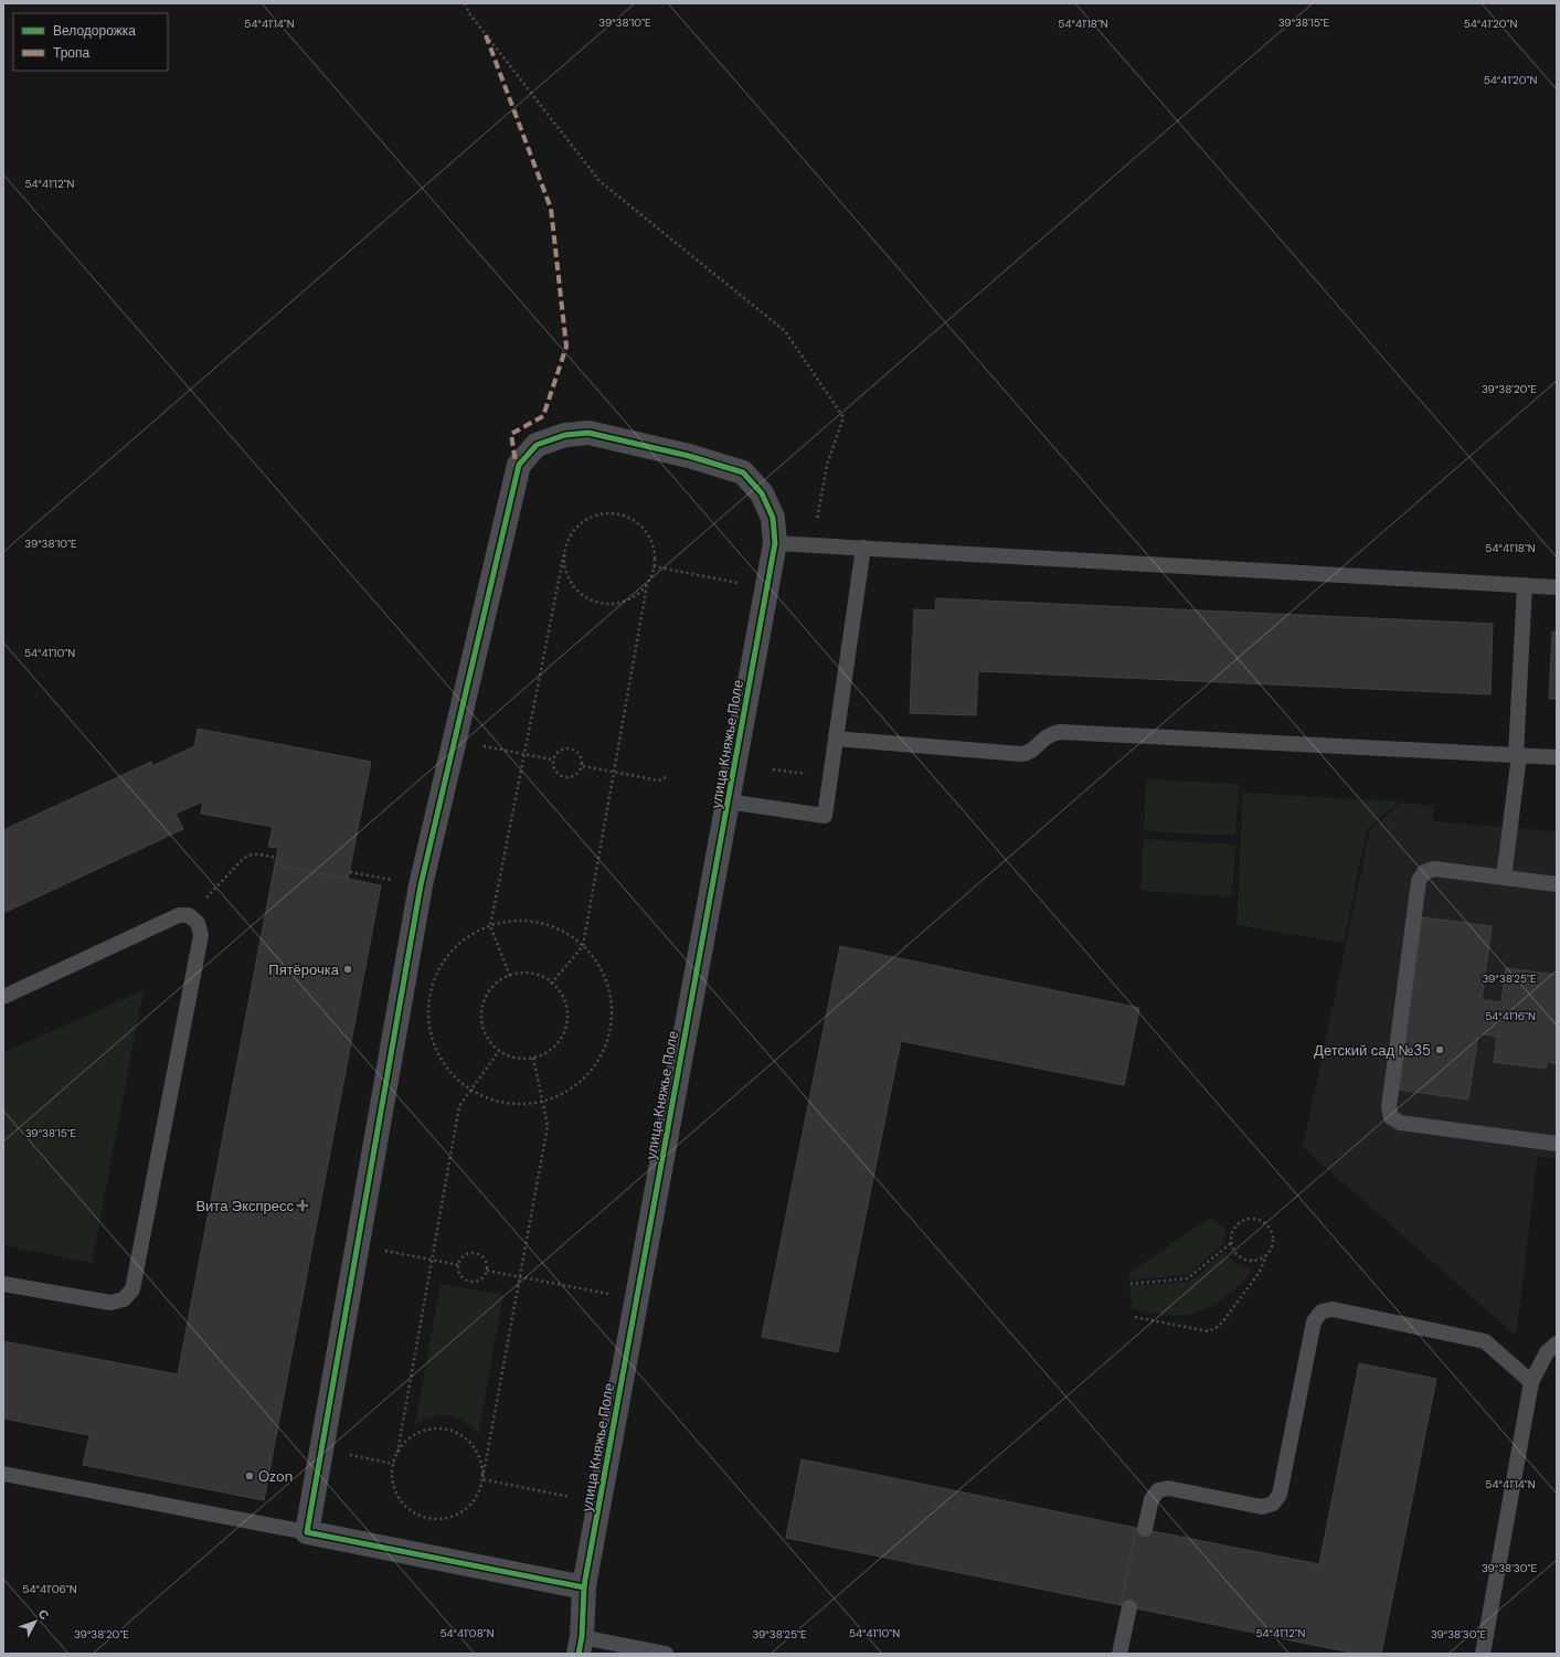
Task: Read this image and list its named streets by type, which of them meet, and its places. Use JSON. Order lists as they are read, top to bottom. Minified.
{"streets":{"street":["улица Княжье Поле"]},"places":{"other":["Пятёрочка","Детский сад №35","Ozon"],"health":["Вита Экспресс"]},"legend":["Велодорожка","Тропа"],"north":"top right","coordinates":["39°38'10\"E","39°38'15\"E","54°41'14\"N","54°41'18\"N","54°41'20\"N","54°41'12\"N","39°38'20\"E","54°41'10\"N","39°38'25\"E","54°41'16\"N","39°38'30\"E","54°41'06\"N","54°41'08\"N"]}
